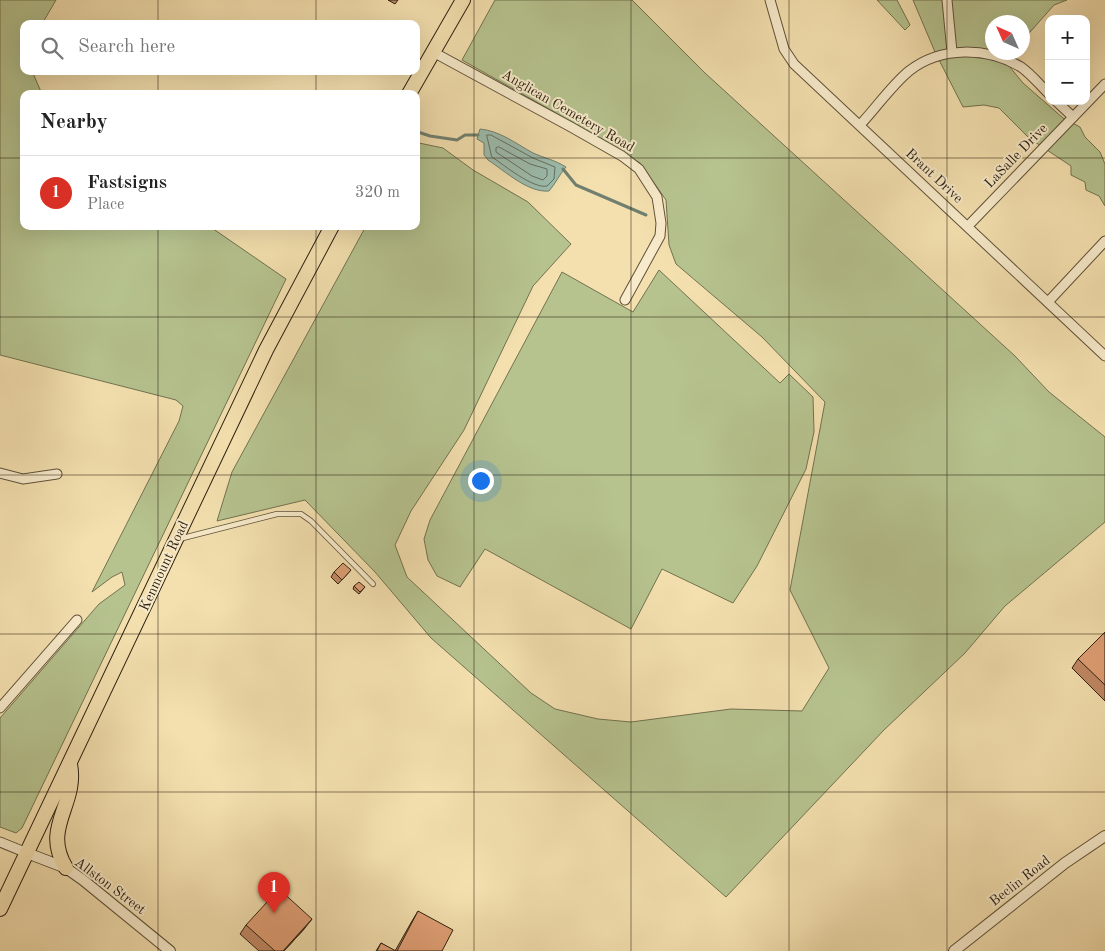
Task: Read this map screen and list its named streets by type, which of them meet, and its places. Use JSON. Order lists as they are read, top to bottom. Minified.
{"streets":{"main road":["Kenmount Road"],"street":["Anglican Cemetery Road","LaSalle Drive","Brant Drive","Beclin Road","Allston Street"]},"crossings":[["LaSalle Drive","Brant Drive"],["Kenmount Road","Allston Street"]],"north":"top left","page":{"map_buttons":["+","−"],"search":"Search here","heading":"Nearby","list":[{"mark":"1","name":"Fastsigns","note":"Place","value":"320 m"}],"pins":"1"}}
